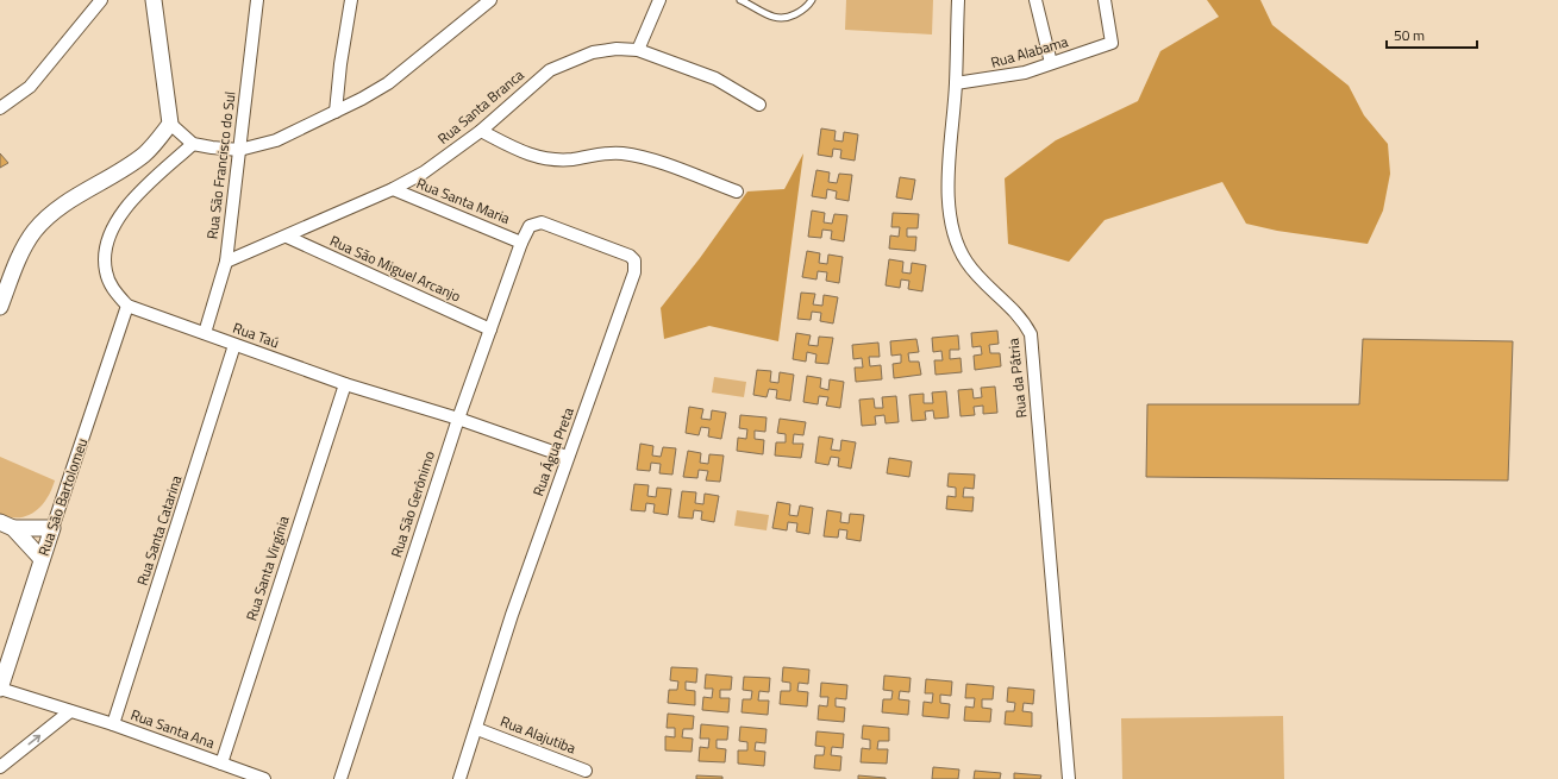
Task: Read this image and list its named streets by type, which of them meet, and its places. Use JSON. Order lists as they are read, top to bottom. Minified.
{"streets":{"street":["Rua Alabama","Rua Santa Branca","Rua São Francisco do Sul","Rua Santa Maria","Rua São Miguel Arcanjo","Rua Taú","Rua da Pátria","Rua Água Preta","Rua São Bartolomeu","Rua São Gerônimo","Rua Santa Catarina","Rua Santa Virgínia","Rua Santa Ana","Rua Alajutiba"]},"crossings":[["Rua Alabama","Rua da Pátria"],["Rua Santa Branca","Rua São Francisco do Sul"],["Rua Santa Branca","Rua Santa Maria"],["Rua Santa Branca","Rua São Miguel Arcanjo"],["Rua São Francisco do Sul","Rua Taú"],["Rua Santa Maria","Rua Água Preta"],["Rua Santa Maria","Rua São Gerônimo"],["Rua São Miguel Arcanjo","Rua São Gerônimo"],["Rua Taú","Rua Água Preta"],["Rua Taú","Rua São Bartolomeu"],["Rua Taú","Rua São Gerônimo"],["Rua Taú","Rua Santa Catarina"],["Rua Taú","Rua Santa Virgínia"],["Rua Água Preta","Rua São Gerônimo"],["Rua Água Preta","Rua Alajutiba"],["Rua São Bartolomeu","Rua Santa Ana"],["Rua Santa Catarina","Rua Santa Ana"],["Rua Santa Virgínia","Rua Santa Ana"]],"scale_bar":"50 m"}
